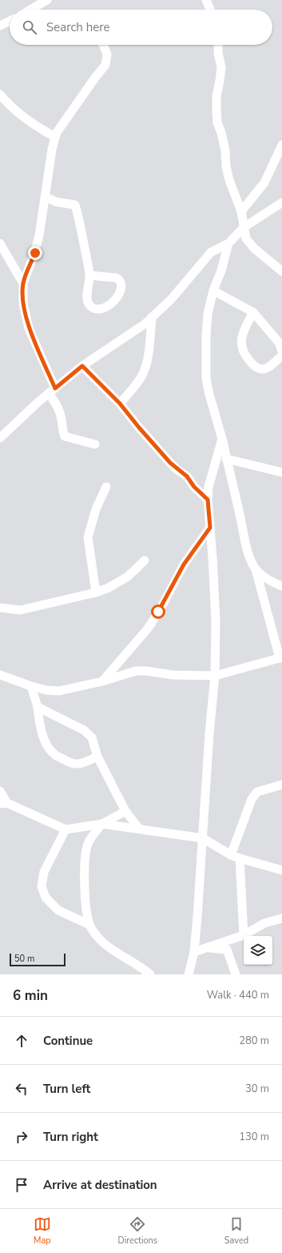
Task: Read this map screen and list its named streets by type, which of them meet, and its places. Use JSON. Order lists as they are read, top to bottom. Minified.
{"scale_bar":"50 m","page":{"search":"Search here","scale":"50 m","heading":["6 min","Walk · 440 m"],"list":[["Continue","280 m"],["Turn left","30 m"],["Turn right","130 m"],"Arrive at destination"],"nav":["Map","Directions","Saved"]}}
